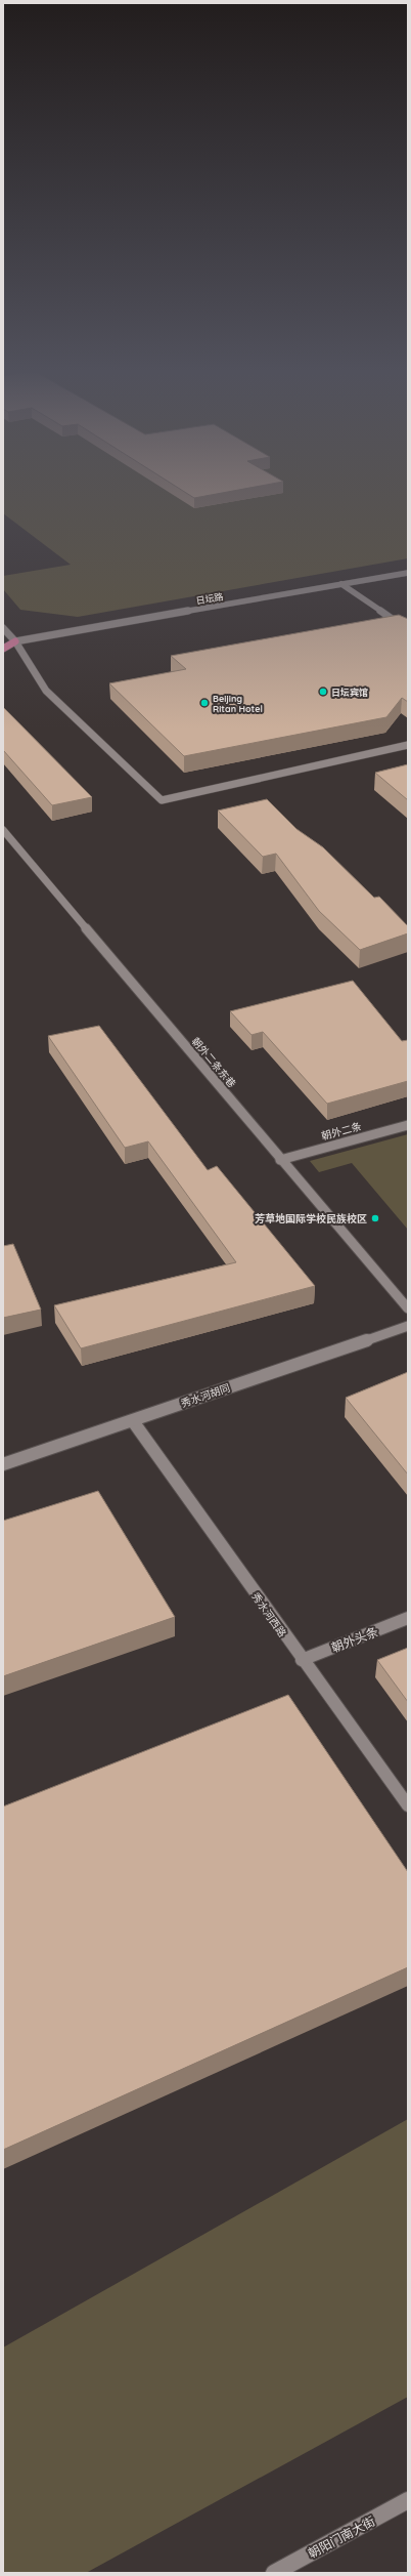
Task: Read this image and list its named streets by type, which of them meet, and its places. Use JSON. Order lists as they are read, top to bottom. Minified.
{"streets":{"street":["日坛路","朝外二条东巷","朝外二条","秀水河胡同","秀水河西路","朝外头条","朝阳门南大街"]},"crossings":[["朝外二条东巷","朝外二条"],["秀水河胡同","秀水河西路"],["秀水河西路","朝外头条"]],"places":["日坛宾馆","Beijing Ritan Hotel","芳草地国际学校民族校区"]}
